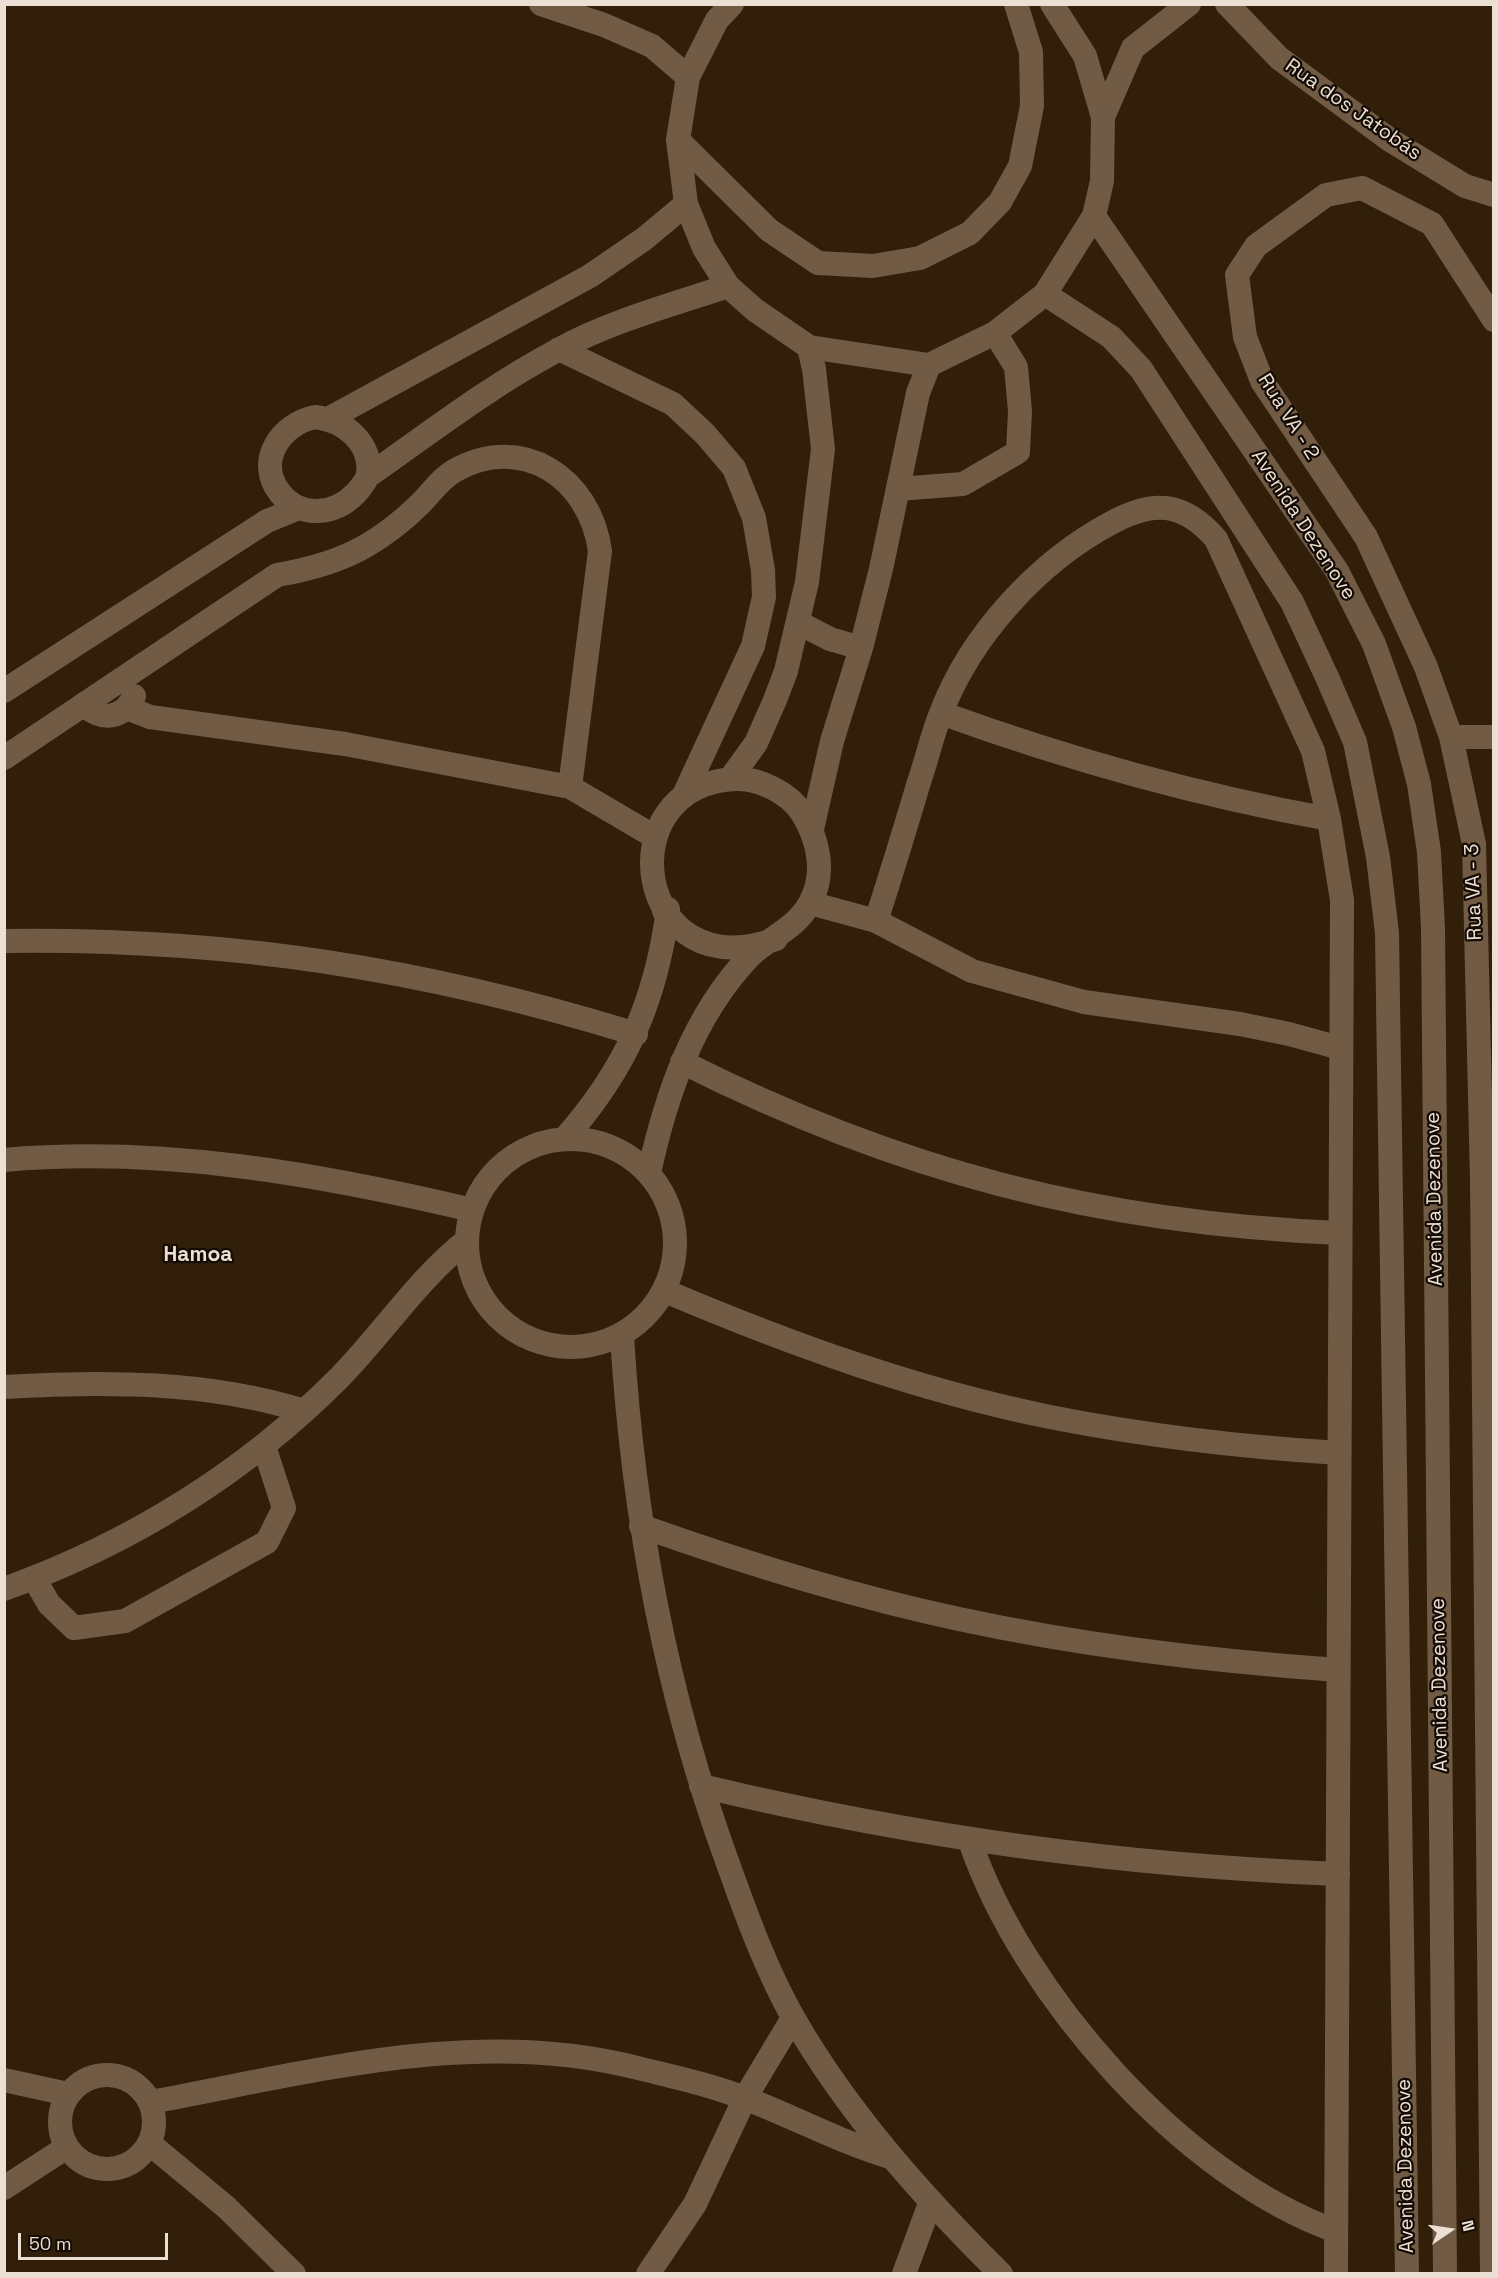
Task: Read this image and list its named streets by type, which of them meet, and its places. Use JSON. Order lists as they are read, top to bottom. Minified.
{"streets":{"street":["Rua dos Jatobás","Rua VA - 2","Avenida Dezenove","Rua VA - 3"]},"crossings":[["Rua VA - 2","Rua VA - 3"]],"districts":["Hamoa"],"scale_bar":"50 m","north":"right"}
